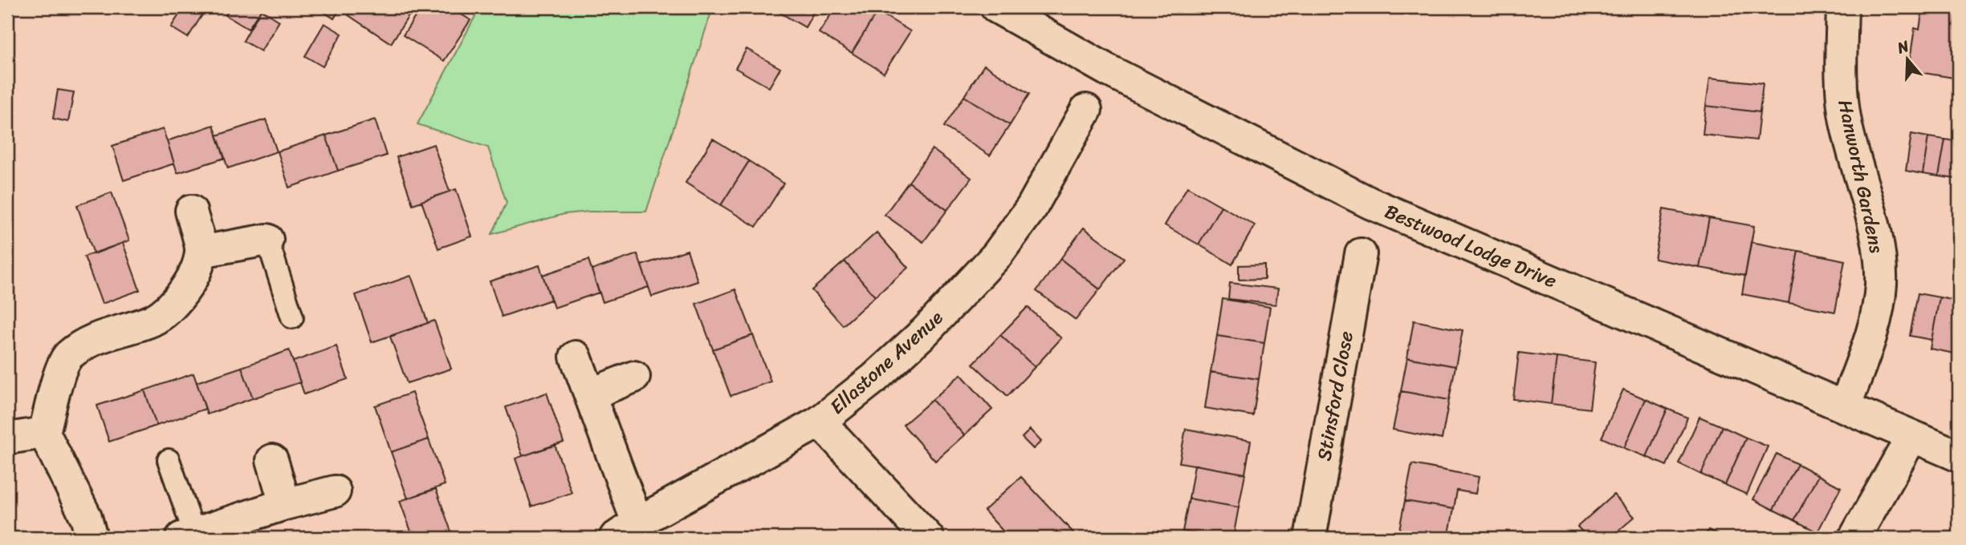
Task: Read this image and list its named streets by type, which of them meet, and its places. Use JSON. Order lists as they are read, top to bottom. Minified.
{"streets":{"street":["Hanworth Gardens","Bestwood Lodge Drive","Ellastone Avenue","Stinsford Close"]},"crossings":[["Hanworth Gardens","Bestwood Lodge Drive"]],"north":"top"}
